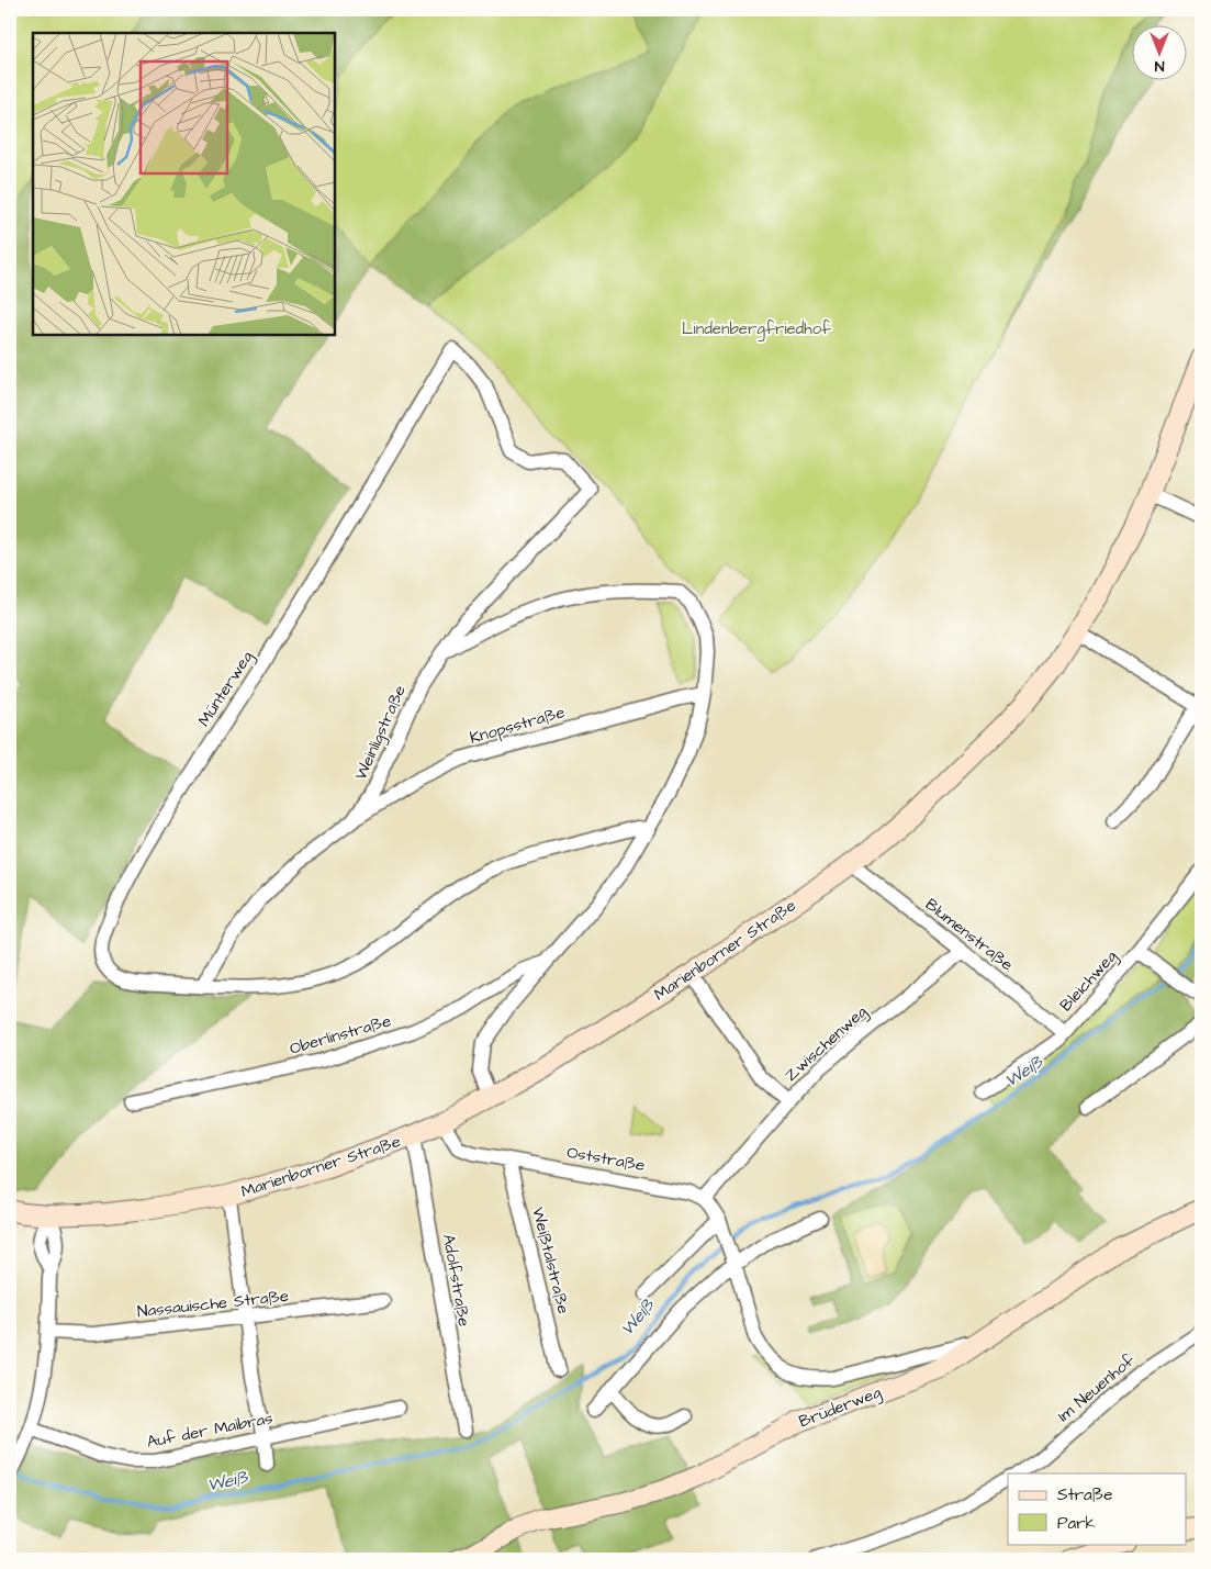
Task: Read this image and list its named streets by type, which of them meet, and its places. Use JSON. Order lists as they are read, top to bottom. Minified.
{"streets":{"main road":["Marienborner Straße","Brüderweg"],"street":["Münterweg","Knopsstraße","Weinligstraße","Blumenstraße","Bleichweg","Oberlinstraße","Zwischenweg","Oststraße","Weißtalstraße","Adolfstraße","Nassauische Straße","Im Neuenhof","Auf der Maibras"]},"crossings":[["Münterweg","Weinligstraße"],["Knopsstraße","Weinligstraße"],["Knopsstraße","Oberlinstraße"],["Weinligstraße","Oberlinstraße"],["Blumenstraße","Marienborner Straße"],["Blumenstraße","Bleichweg"],["Blumenstraße","Zwischenweg"],["Marienborner Straße","Oberlinstraße"],["Marienborner Straße","Oststraße"],["Marienborner Straße","Adolfstraße"],["Zwischenweg","Oststraße"],["Oststraße","Weißtalstraße"]],"water":["Weiß"],"parks":["Lindenbergfriedhof"],"legend":["Straße","Park"],"north":"bottom"}
